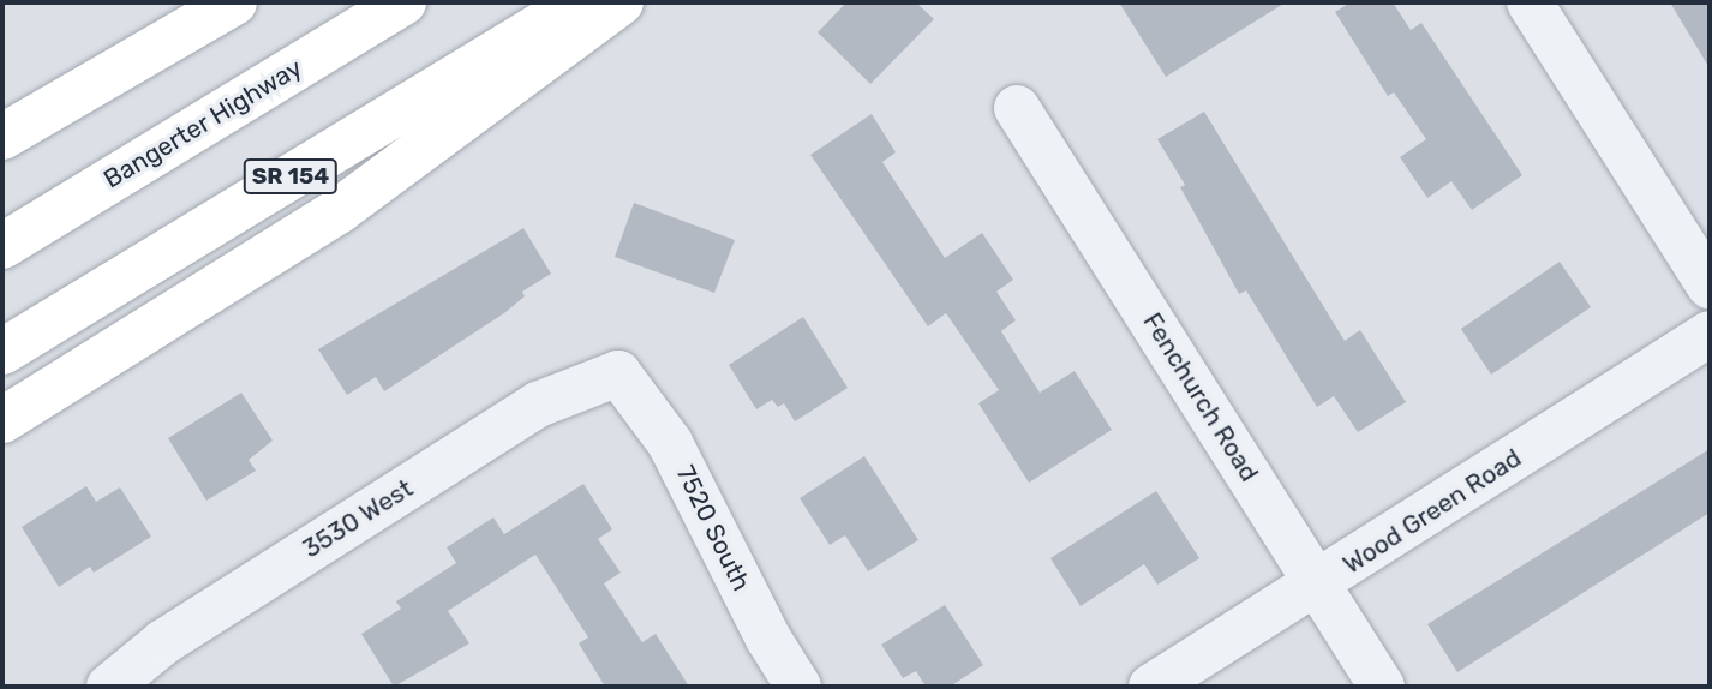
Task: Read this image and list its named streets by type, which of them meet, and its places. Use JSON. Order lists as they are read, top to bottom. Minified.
{"streets":{"highway":["Bangerter Highway","SR 154"],"street":["Fenchurch Road","Wood Green Road","3530 West","7520 South"]},"crossings":[["Fenchurch Road","Wood Green Road"],["3530 West","7520 South"]]}
